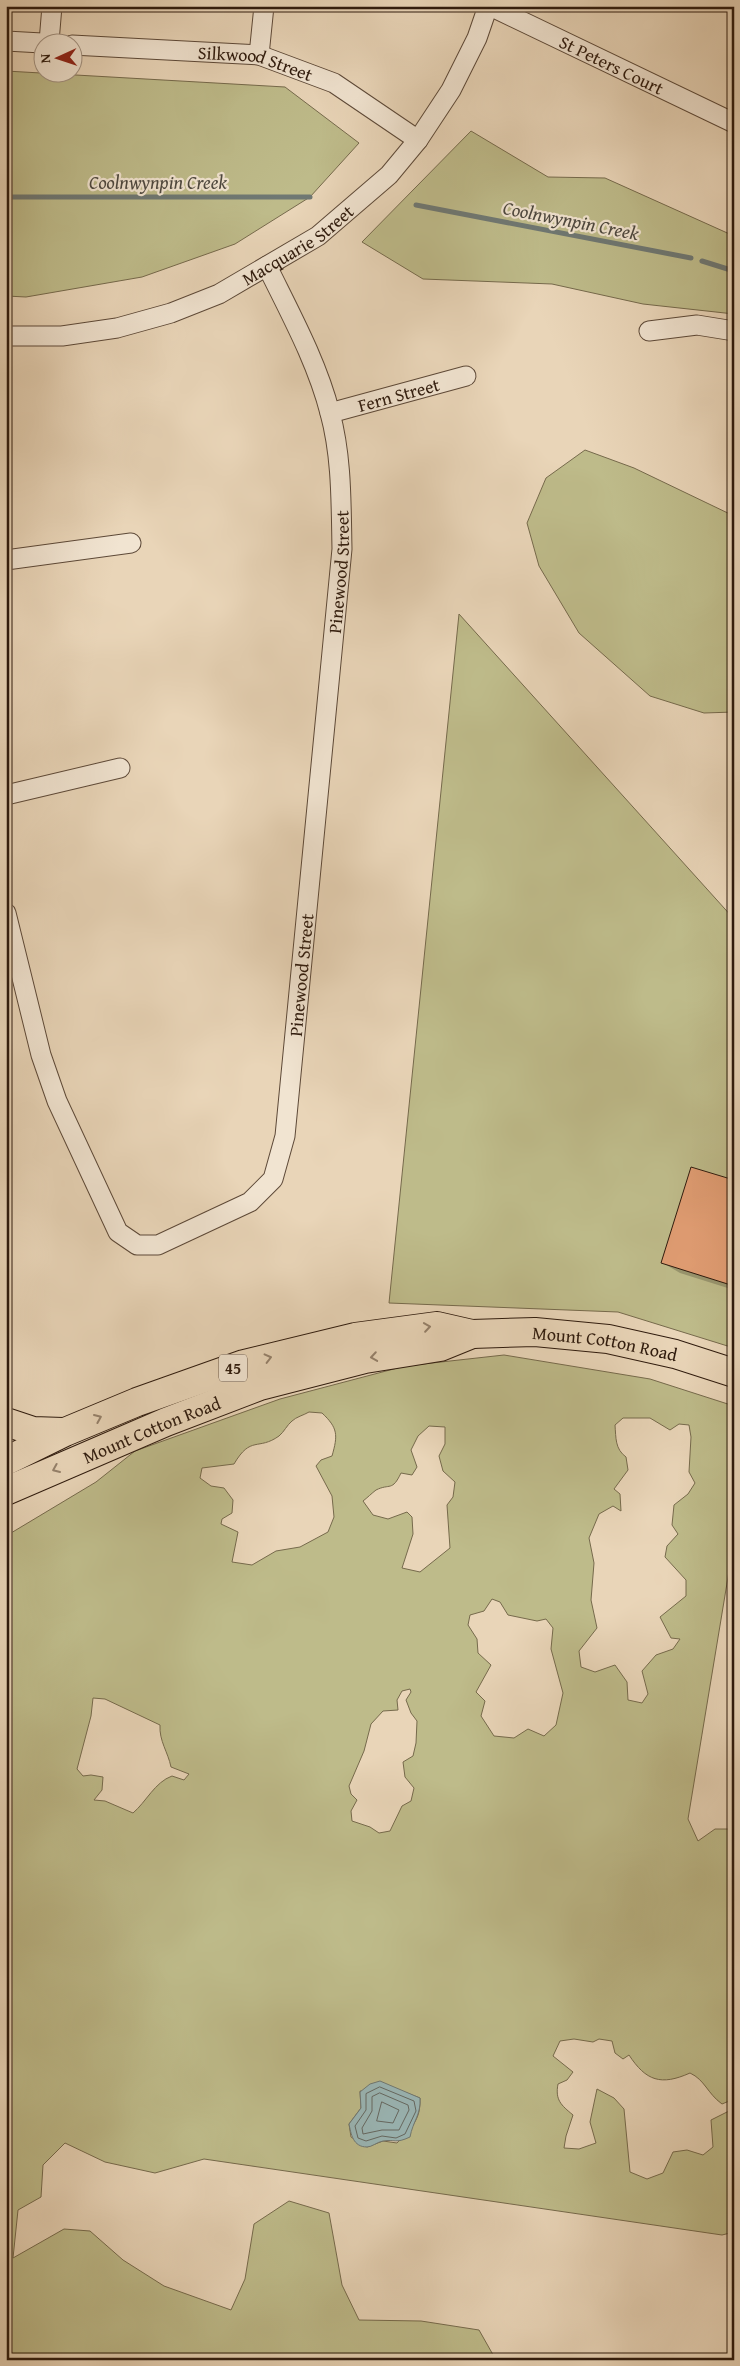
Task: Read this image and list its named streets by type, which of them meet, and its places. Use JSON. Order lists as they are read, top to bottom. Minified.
{"streets":{"main road":["Mount Cotton Road","45"],"street":["St Peters Court","Silkwood Street","Macquarie Street","Fern Street","Pinewood Street"]},"crossings":[["St Peters Court","Macquarie Street"],["Silkwood Street","Macquarie Street"],["Macquarie Street","Pinewood Street"],["Fern Street","Pinewood Street"]],"water":["Coolnwynpin Creek"],"north":"left"}
